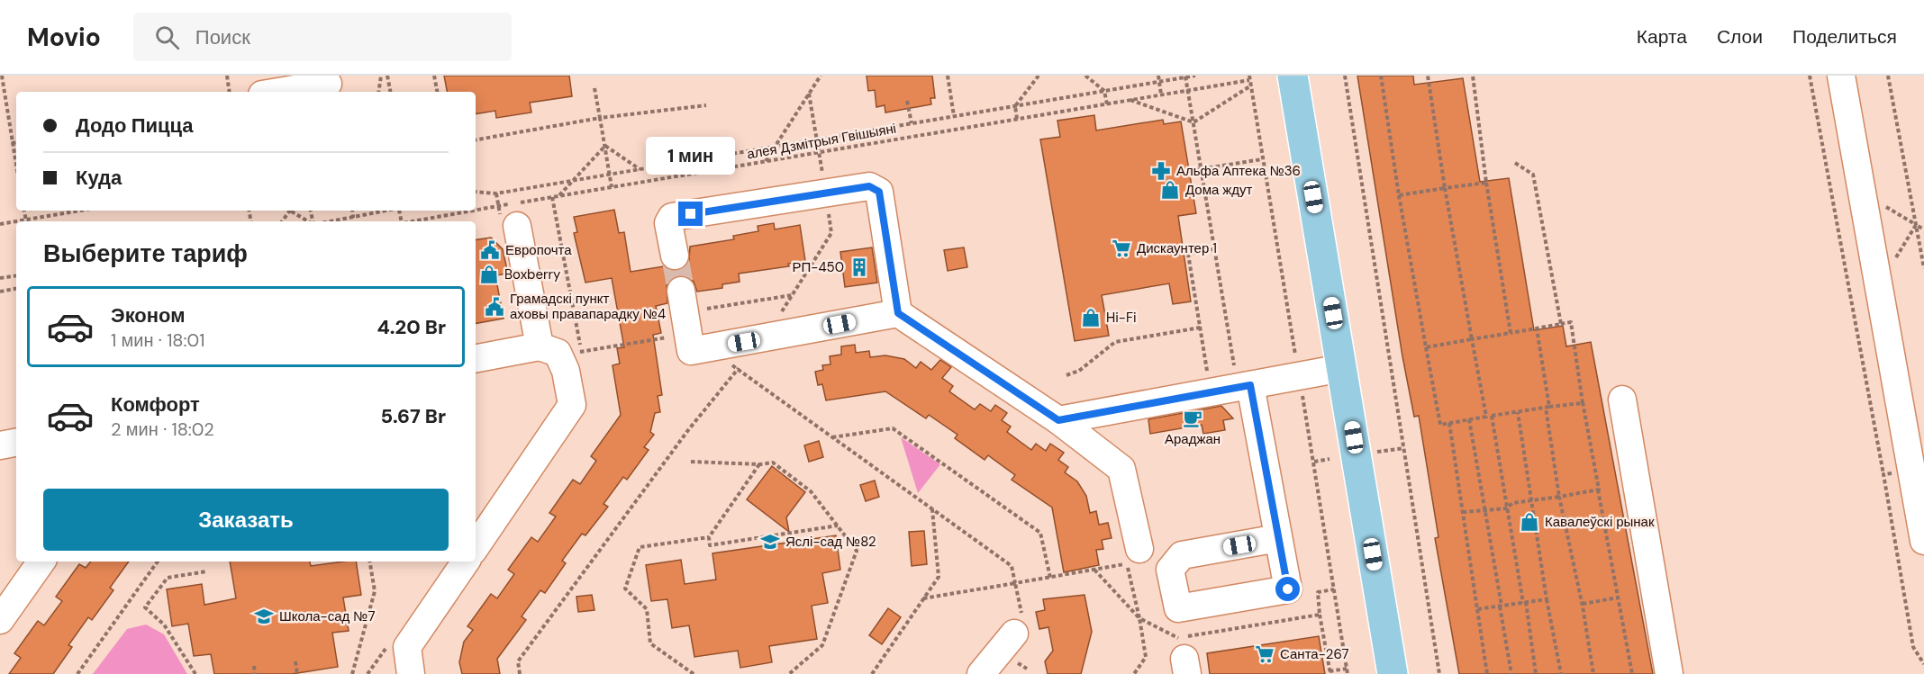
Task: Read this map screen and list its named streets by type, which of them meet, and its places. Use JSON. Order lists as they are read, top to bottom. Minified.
{"streets":{"path":["алея Дзмітрыя Гвішыяні"]},"places":{"pharmacy":["Альфа Аптека №36"],"shop":["Дома ждут","Boxberry","Hi-Fi","Кавалеўскі рынак"],"supermarket":["Дискаунтер 1","Санта-267"],"public building":["Европочта","Грамадскі пункт аховы правапарадку №4"],"building":["РП-450"],"cafe":["Араджан"],"school or university":["Яслі-сад №82","Школа-сад №7"]},"page":{"header":"Movio","search":"Поиск","nav":["Карта","Слои","Поделиться"],"banner":["Додо Пицца","Куда"],"bubble":"1 мин","heading":"Выберите тариф","list":[{"name":"Эконом","note":"1 мин · 18:01","value":"4.20 Br"},{"name":"Комфорт","note":"2 мин · 18:02","value":"5.67 Br"}],"buttons":"Заказать"}}
